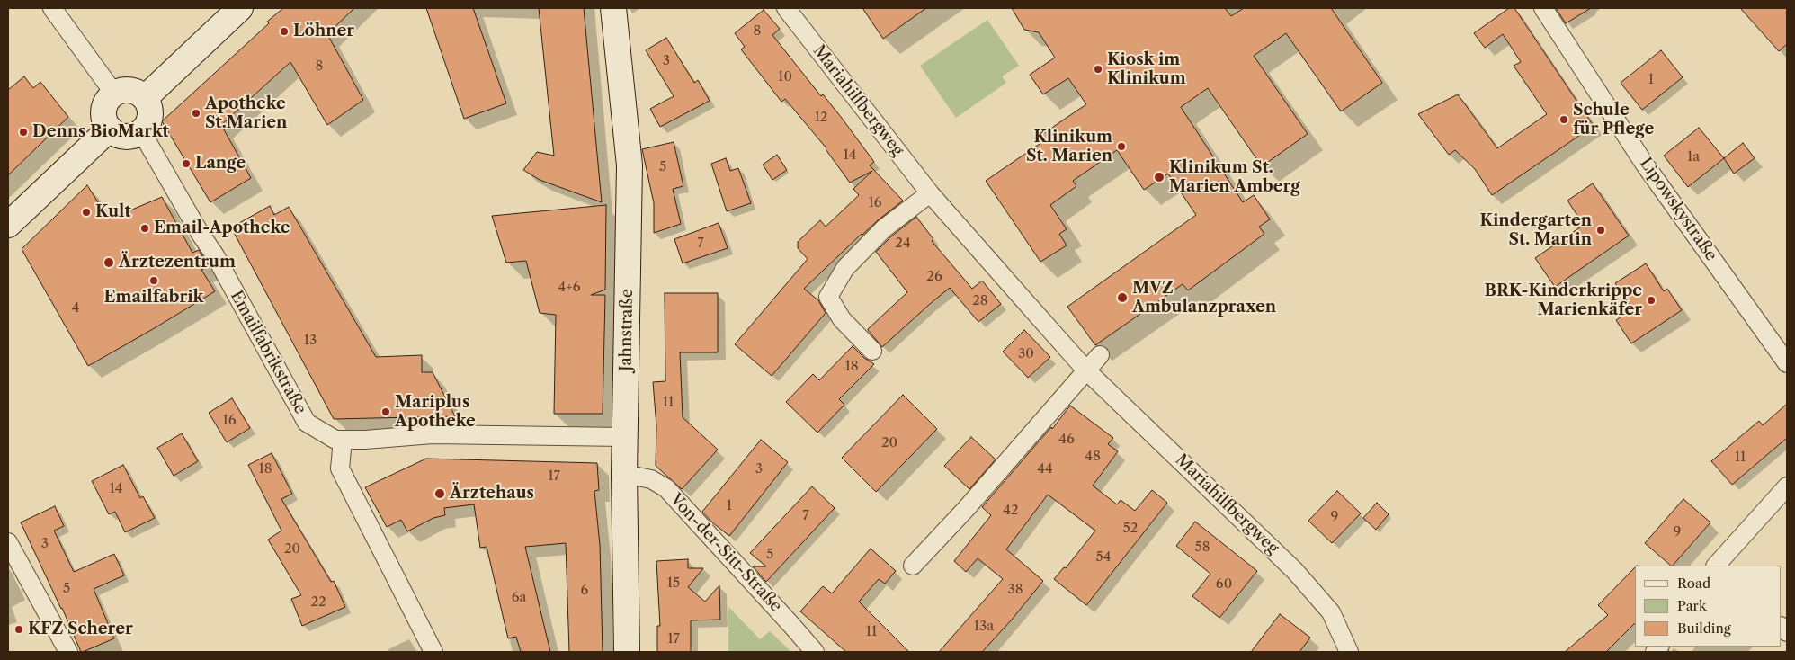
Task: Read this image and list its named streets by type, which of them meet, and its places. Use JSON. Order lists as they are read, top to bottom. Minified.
{"streets":{"street":["Mariahilfbergweg","Lipowskystraße","Jahnstraße","Emailfabrikstraße","Von-der-Sitt-Straße"]},"crossings":[["Jahnstraße","Emailfabrikstraße"],["Jahnstraße","Von-der-Sitt-Straße"]],"places":["Löhner","Kiosk im Klinikum","Apotheke St.Marien","Schule für Pflege","Denns BioMarkt","Klinikum St. Marien","Lange","Klinikum St. Marien Amberg","Kult","Email-Apotheke","Kindergarten St. Martin","Ärztezentrum","Emailfabrik","MVZ Ambulanzpraxen","BRK-Kinderkrippe Marienkäfer","Mariplus Apotheke","Ärztehaus","KFZ Scherer"],"house_numbers":["8","3","8","10","1","12","14","1a","5","16","7","24","26","4+6","28","4","13","30","18","11","16","46","20","48","11","18","3","44","17","14","1","42","7","9","52","9","3","58","20","5","54","15","60","5","38","6","6a","22","13a","11","17"],"legend":["Road","Park","Building"]}
